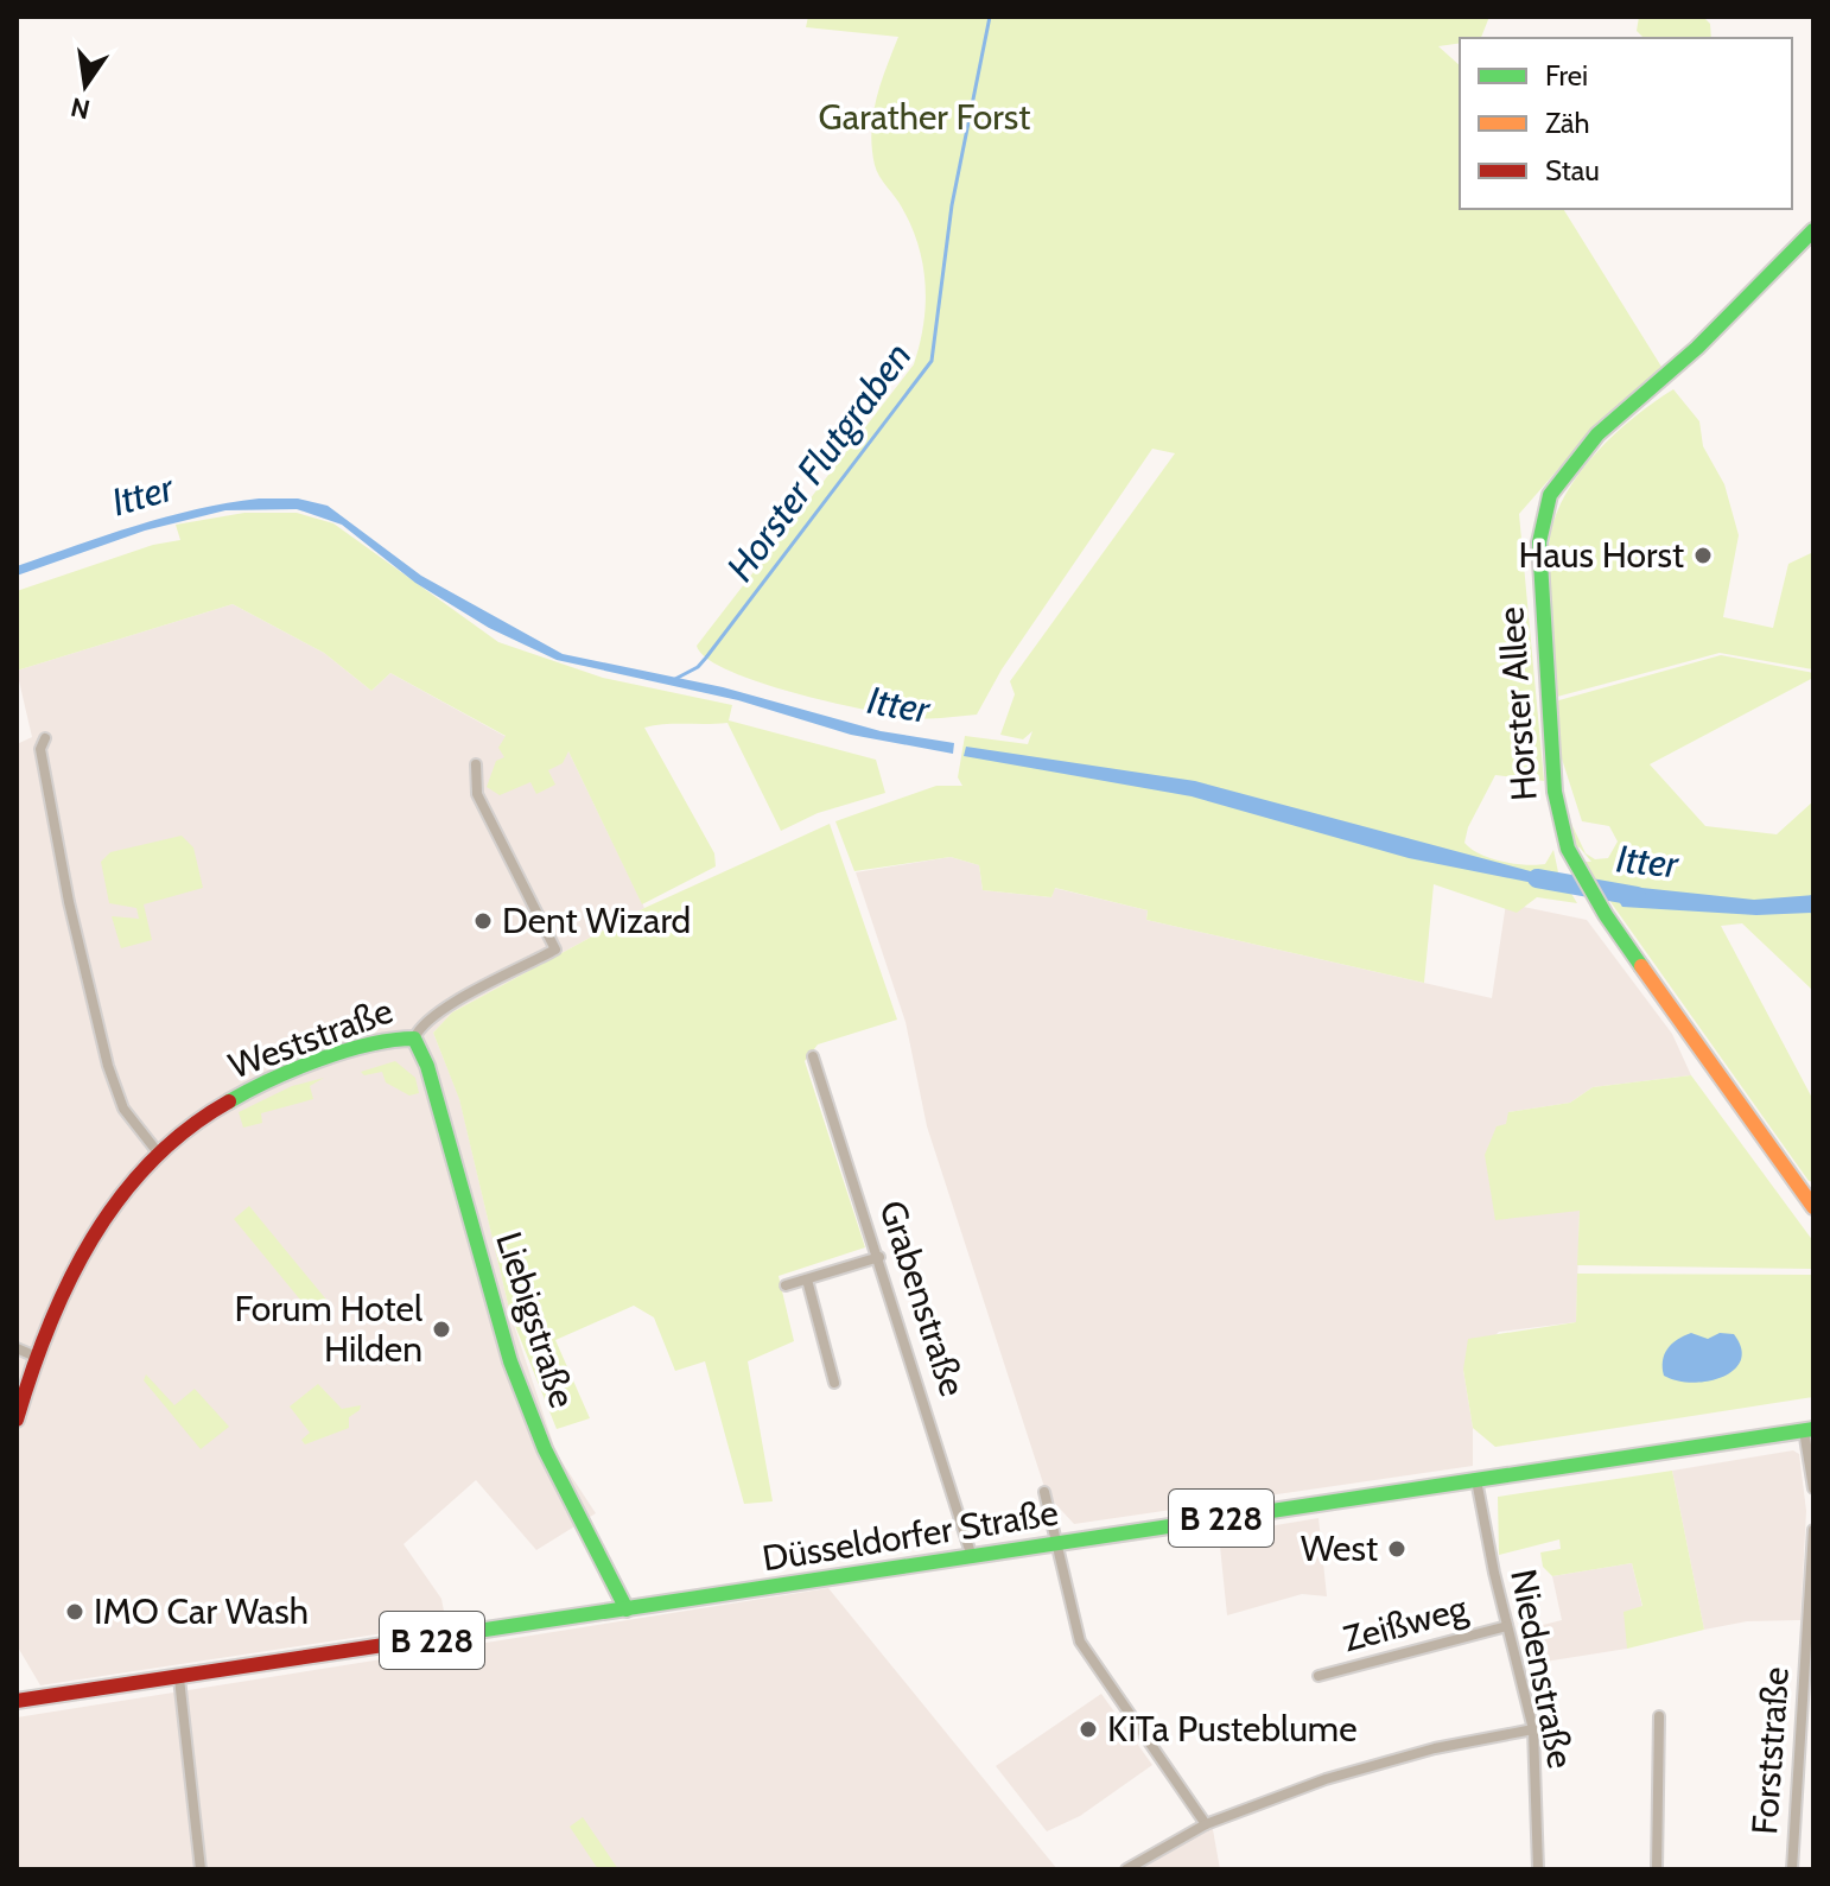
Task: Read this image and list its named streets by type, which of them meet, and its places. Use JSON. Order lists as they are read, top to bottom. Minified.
{"streets":{"street":["Horster Allee","Weststraße","Grabenstraße","Liebigstraße","B 228","Düsseldorfer Straße","Zeißweg","Niedenstraße","Forststraße"]},"crossings":[["Weststraße","Liebigstraße"],["Grabenstraße","Düsseldorfer Straße"],["Liebigstraße","Düsseldorfer Straße"],["Düsseldorfer Straße","Niedenstraße"],["Zeißweg","Niedenstraße"]],"water":["Horster Flutgraben","Itter"],"parks":["Garather Forst"],"places":["Haus Horst","Dent Wizard","Forum Hotel Hilden","West","IMO Car Wash","KiTa Pusteblume"],"legend":["Frei","Zäh","Stau"],"north":"bottom"}
